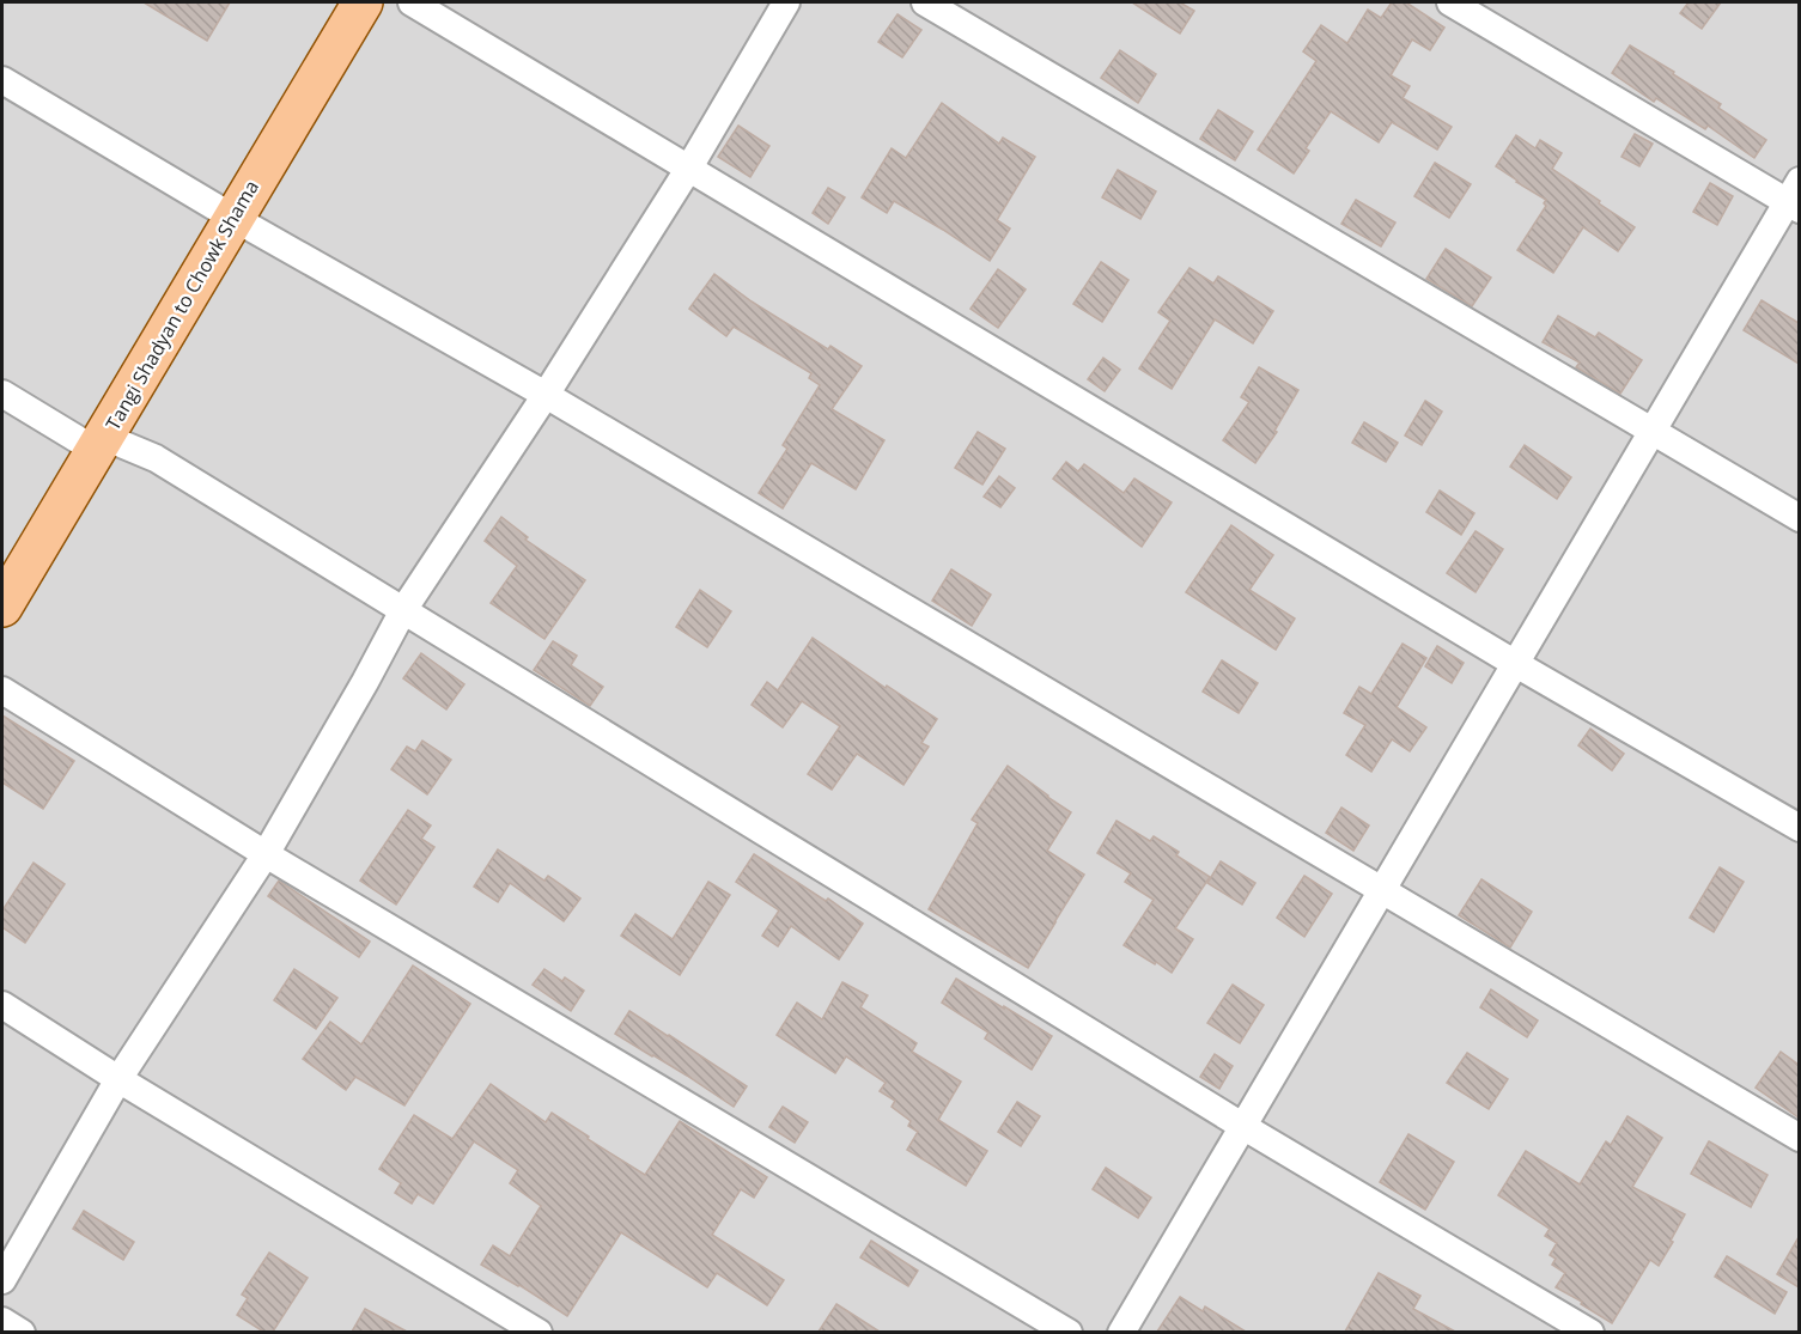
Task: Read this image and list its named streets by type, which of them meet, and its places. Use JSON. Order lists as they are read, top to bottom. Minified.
{"streets":{"main road":["Tangi Shadyan to Chowk Shama"]}}
